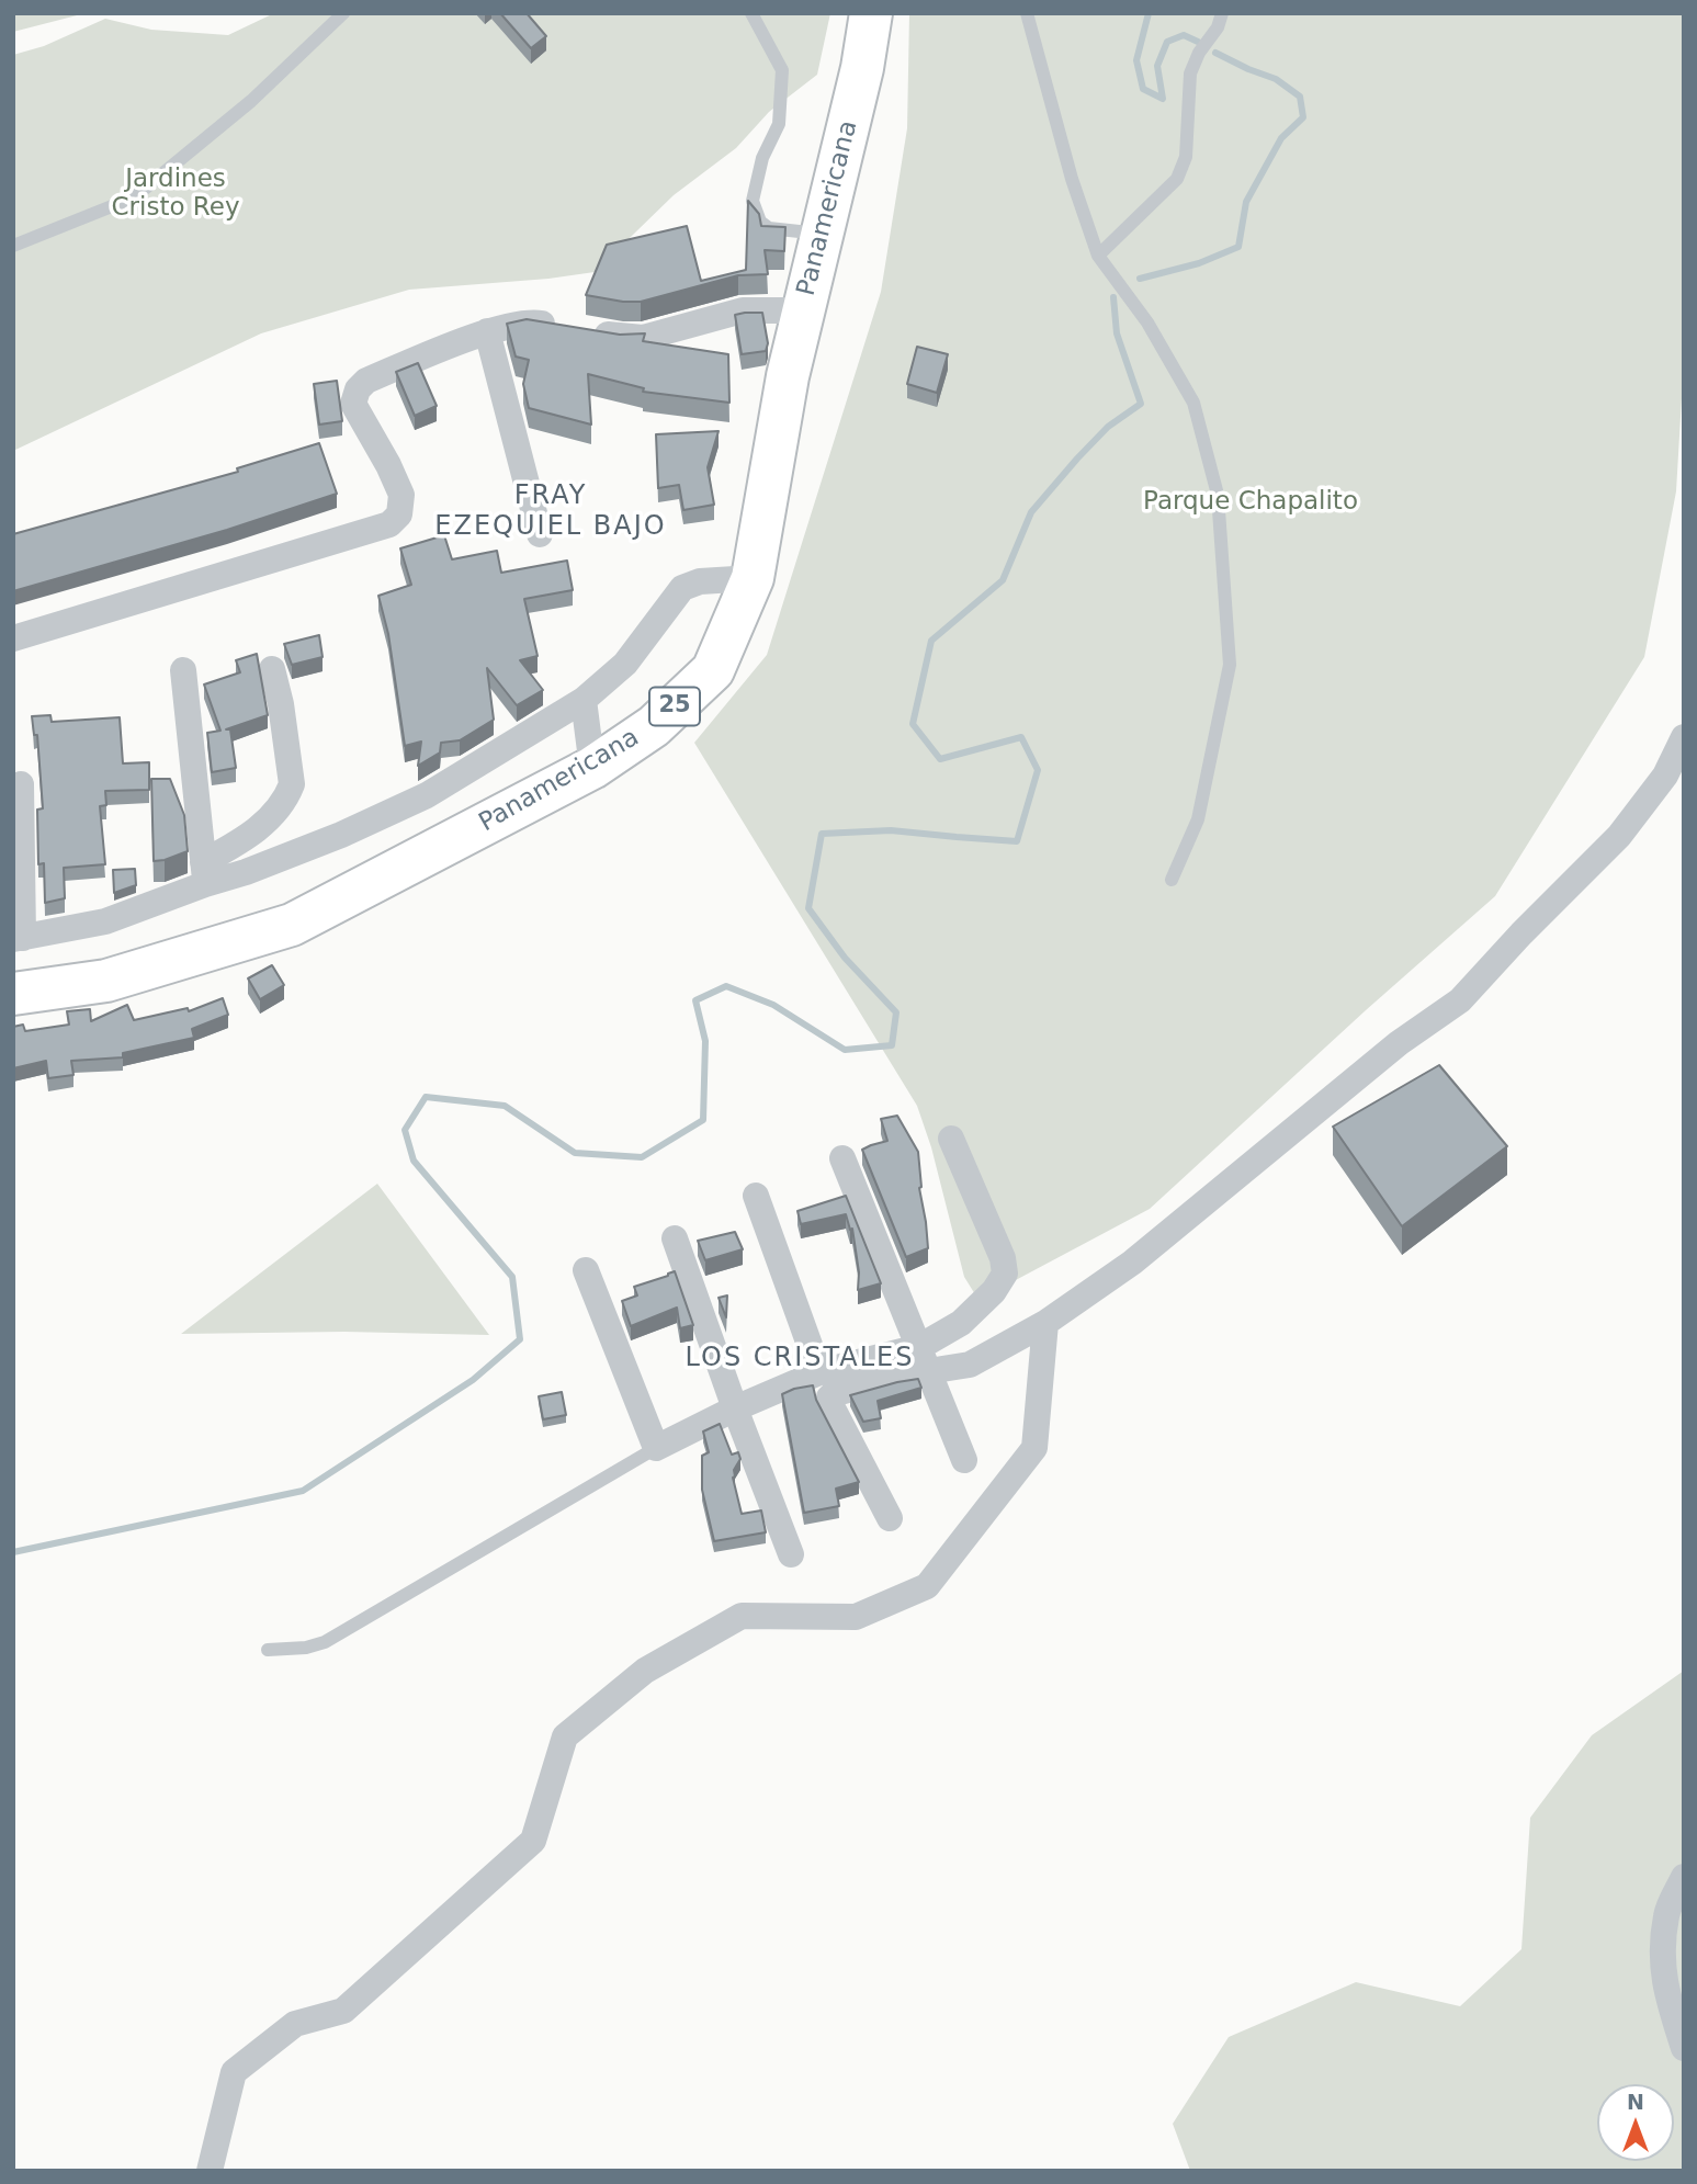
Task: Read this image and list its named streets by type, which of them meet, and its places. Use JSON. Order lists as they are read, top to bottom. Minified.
{"streets":{"main road":["Panamericana","25"]},"districts":["FRAY EZEQUIEL BAJO","LOS CRISTALES"],"parks":["Jardines Cristo Rey","Parque Chapalito"],"north":"top"}
